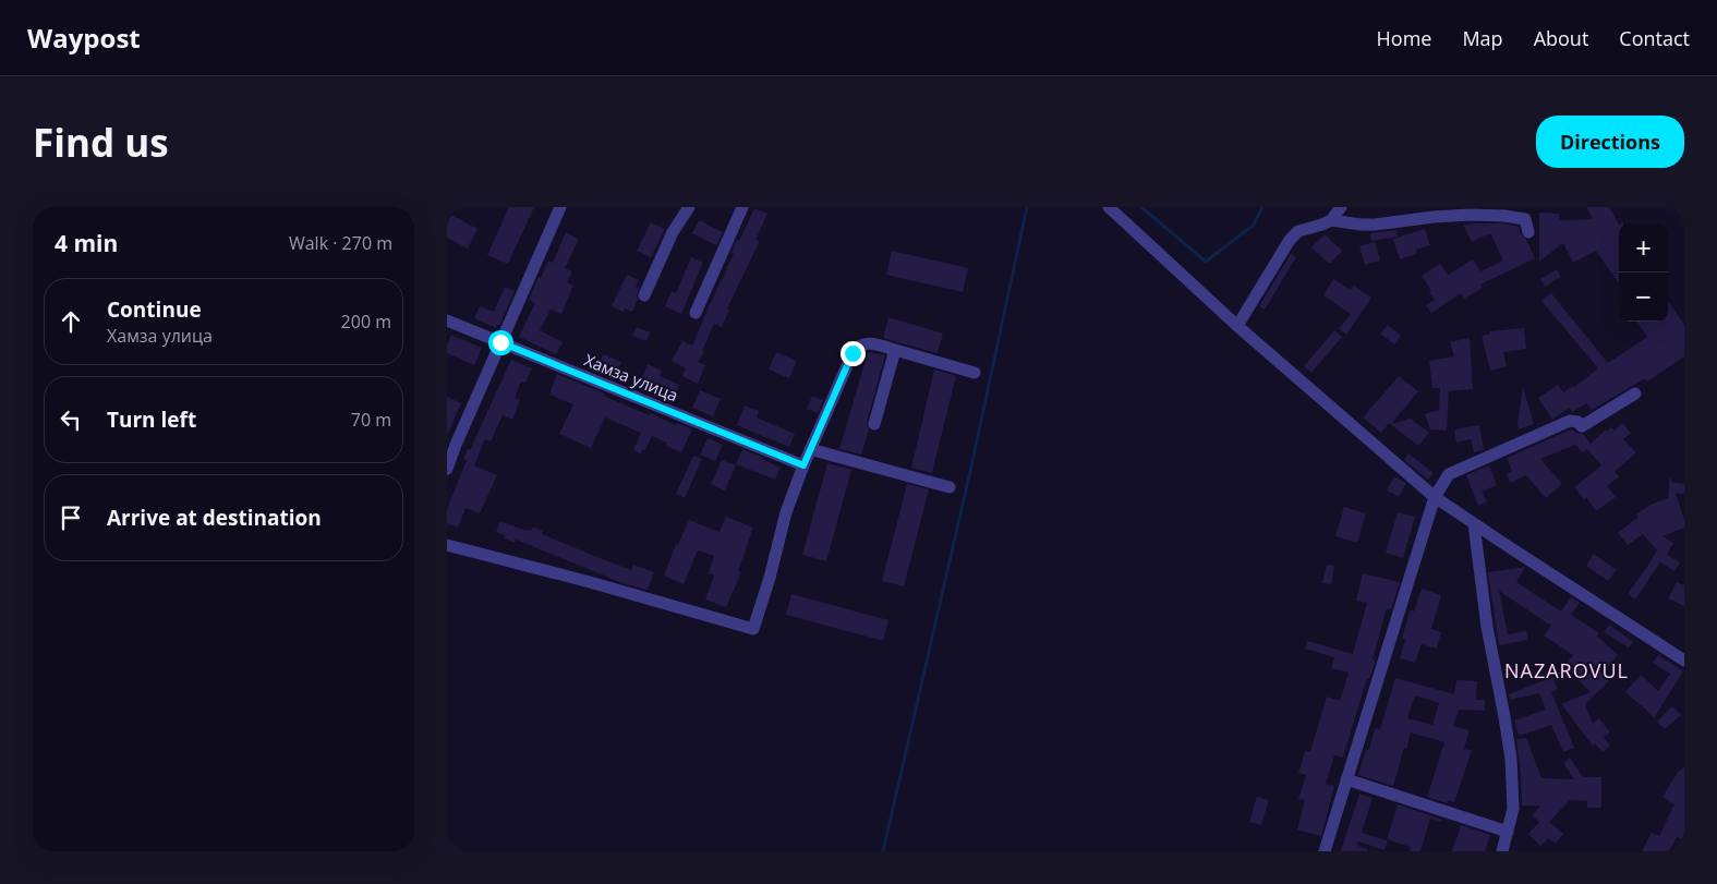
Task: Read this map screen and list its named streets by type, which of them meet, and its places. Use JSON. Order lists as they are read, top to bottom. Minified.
{"streets":{"street":["Хамза улица"]},"districts":["NAZAROVUL"],"page":{"header":"Waypost","nav":["Home","Map","About","Contact"],"buttons":"Directions","title":"Find us","heading":["4 min","Walk · 270 m"],"map_buttons":["+","−"],"list":[["Continue","Хамза улица","200 m"],["Turn left","70 m"],"Arrive at destination"]}}
